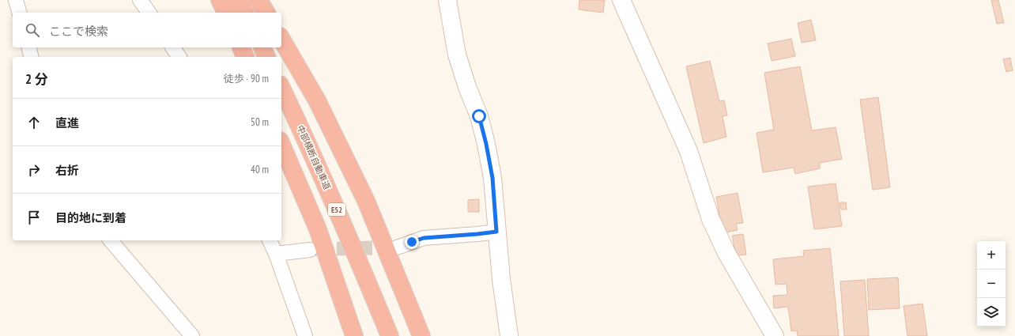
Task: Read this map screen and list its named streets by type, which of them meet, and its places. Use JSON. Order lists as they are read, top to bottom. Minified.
{"streets":{"highway":["中部横断自動車道","E52"]},"page":{"search":"ここで検索","heading":["2 分","徒歩 · 90 m"],"list":[["直進","50 m"],["右折","40 m"],"目的地に到着"],"map_buttons":["+","−"]}}
